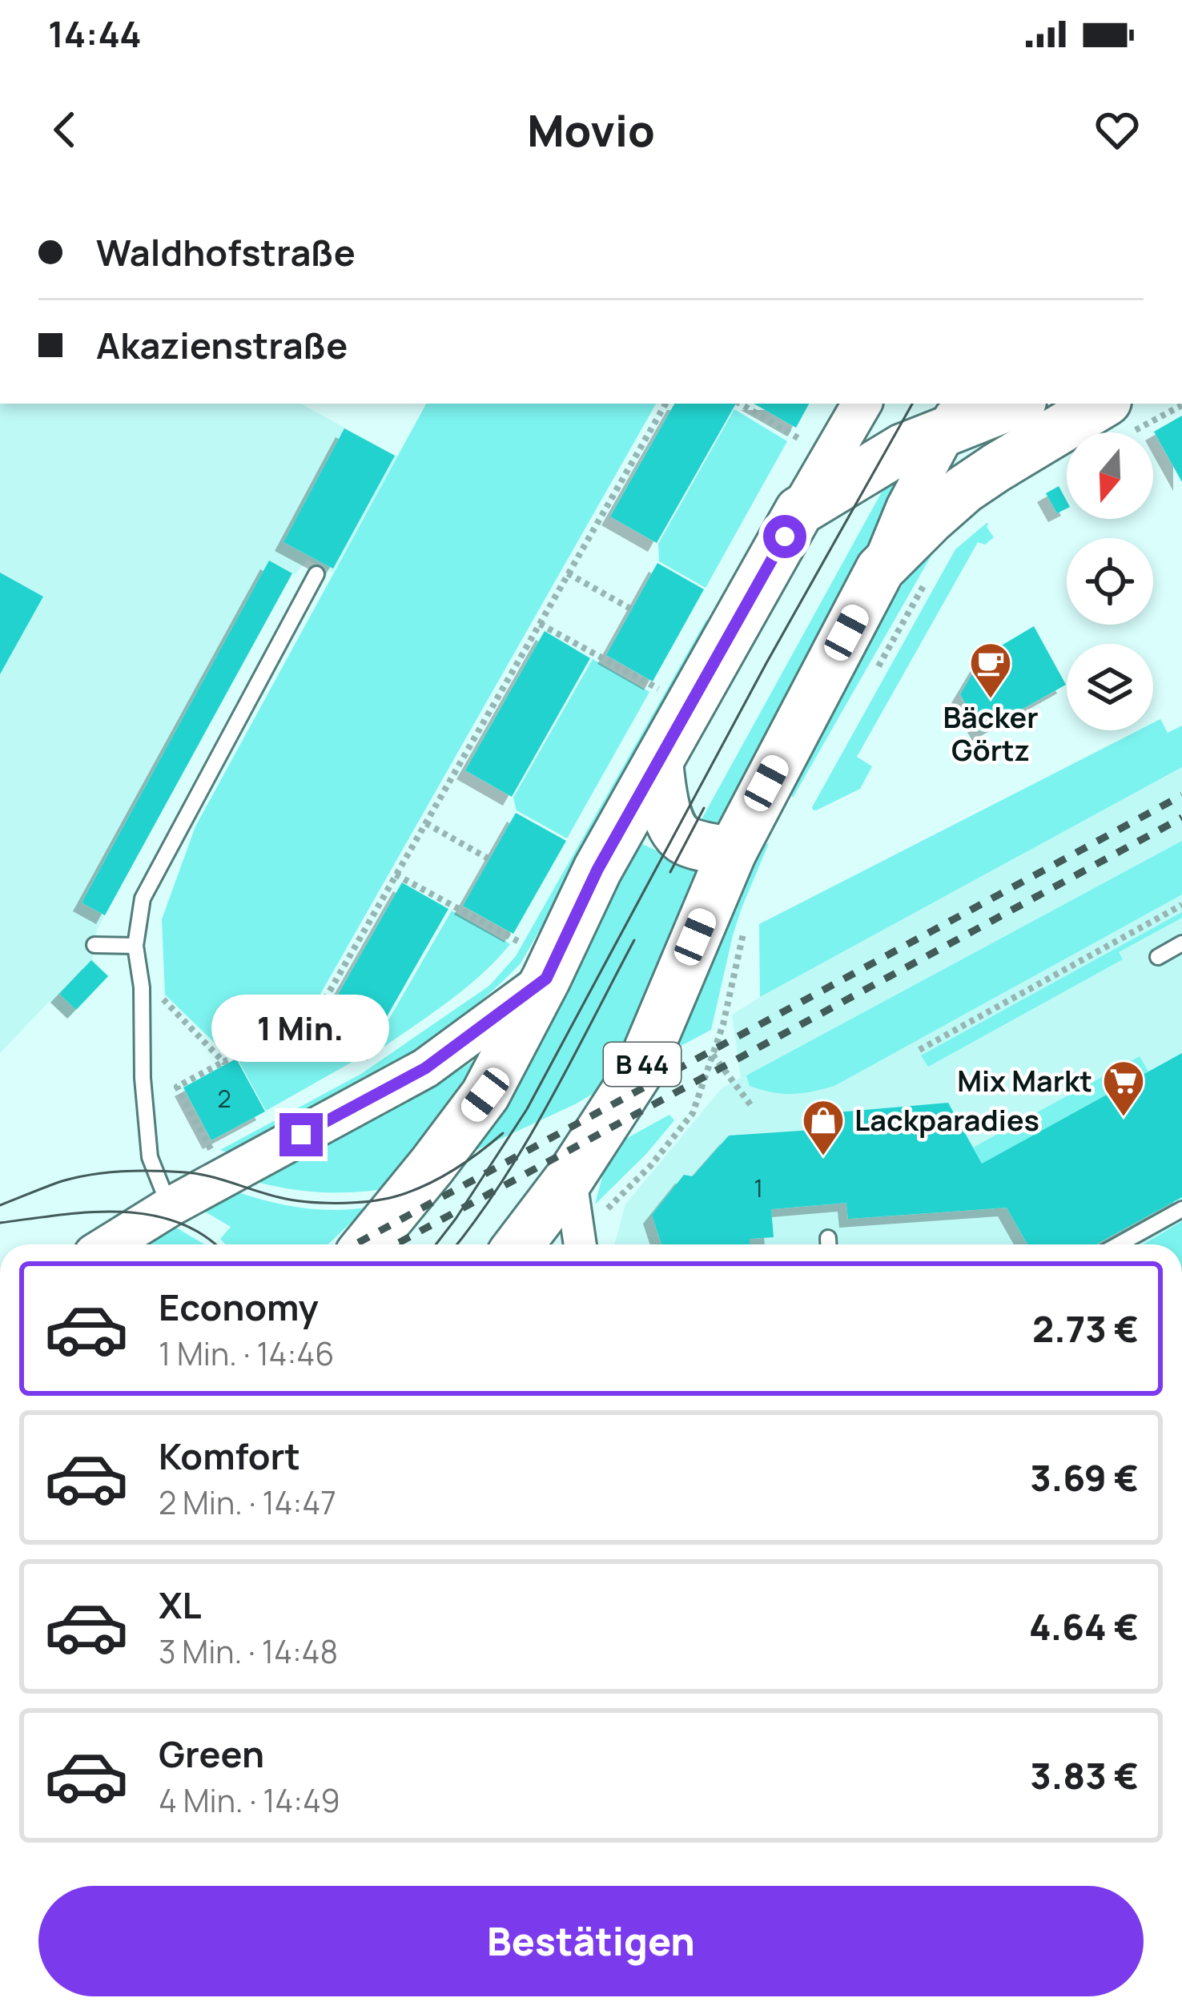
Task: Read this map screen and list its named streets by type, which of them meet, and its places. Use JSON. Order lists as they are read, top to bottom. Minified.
{"streets":{"main road":["B 44"]},"places":{"cafe":["Bäcker Görtz"],"supermarket":["Mix Markt"],"shop":["Lackparadies"]},"house_numbers":["2","1"],"north":"bottom","page":{"status":"14:44","header":"Movio","banner":["Waldhofstraße","Akazienstraße"],"bubble":"1 Min.","list":[{"name":"Economy","note":"1 Min. · 14:46","value":"2.73 €"},{"name":"Komfort","note":"2 Min. · 14:47","value":"3.69 €"},{"name":"XL","note":"3 Min. · 14:48","value":"4.64 €"},{"name":"Green","note":"4 Min. · 14:49","value":"3.83 €"}],"buttons":"Bestätigen"}}
